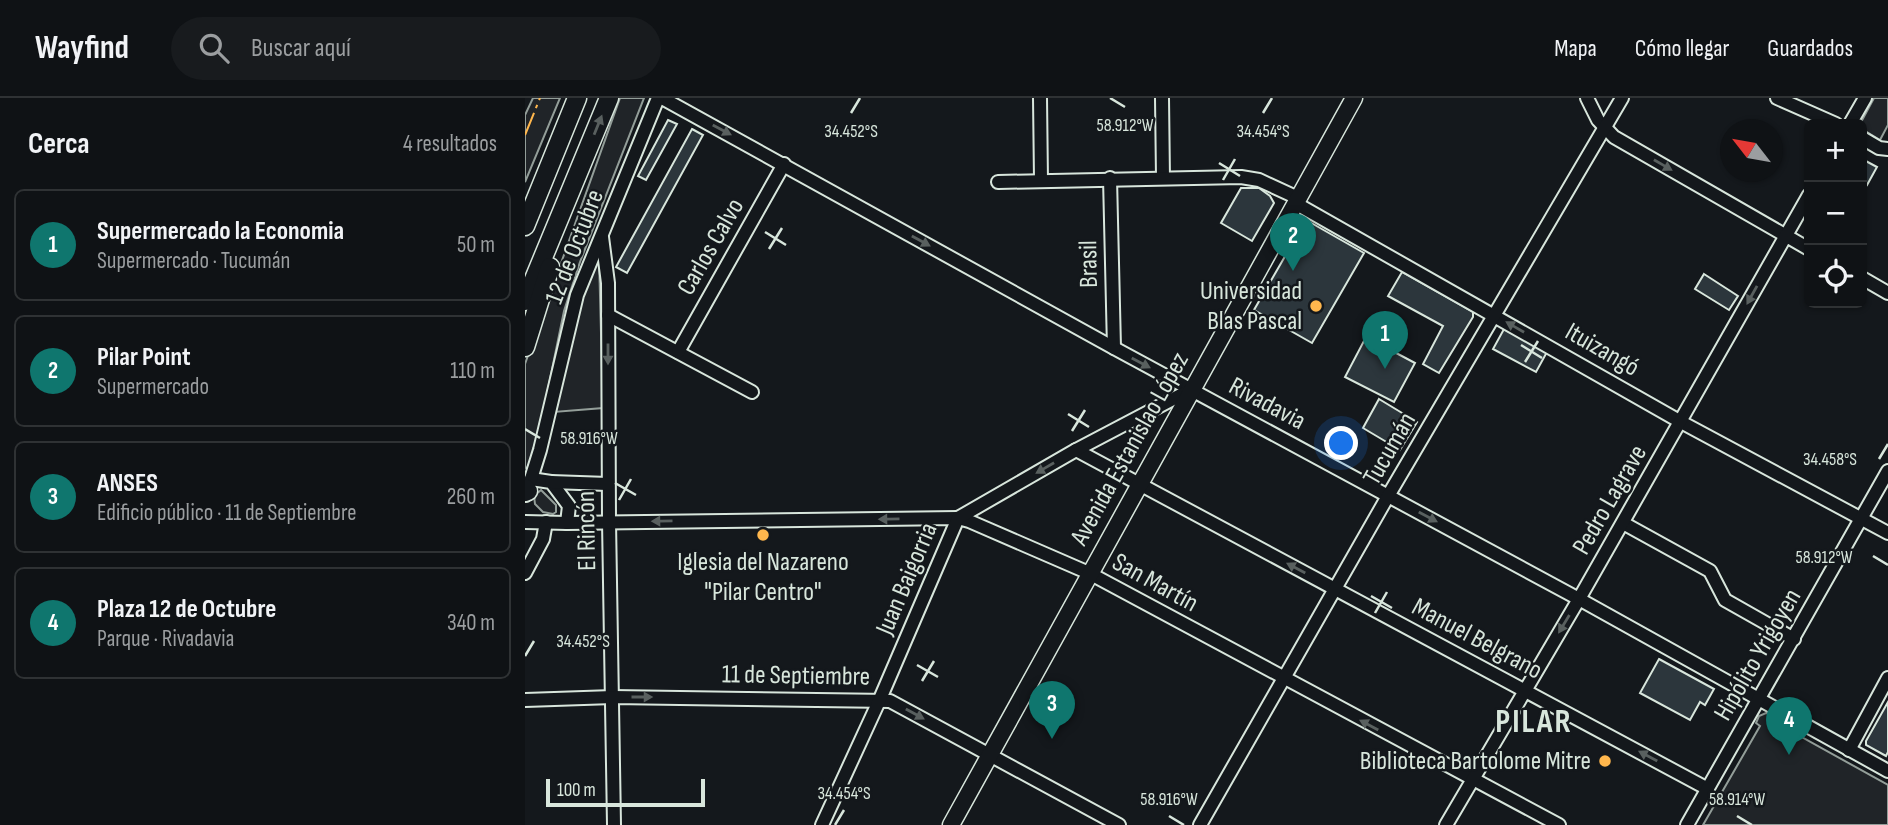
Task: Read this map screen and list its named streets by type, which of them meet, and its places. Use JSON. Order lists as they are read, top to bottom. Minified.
{"streets":{"main road":["Avenida Estanislao López"],"street":["12 de Octubre","Carlos Calvo","Brasil","Ituizangó","Rivadavia","Tucumán","Pedro Lagrave","El Rincón","Juan Baigorria","San Martín","Manuel Belgrano","Hipólito Yrigoyen","11 de Septiembre"]},"crossings":[["12 de Octubre","Rivadavia"],["12 de Octubre","El Rincón"],["Carlos Calvo","Rivadavia"],["Brasil","Ituizangó"],["Brasil","Rivadavia"],["Ituizangó","Avenida Estanislao López"],["Ituizangó","Tucumán"],["Ituizangó","Pedro Lagrave"],["Ituizangó","Hipólito Yrigoyen"],["Rivadavia","Avenida Estanislao López"],["Rivadavia","Tucumán"],["Rivadavia","Pedro Lagrave"],["Rivadavia","Juan Baigorria"],["Rivadavia","Hipólito Yrigoyen"],["Avenida Estanislao López","Juan Baigorria"],["Avenida Estanislao López","San Martín"],["Avenida Estanislao López","Manuel Belgrano"],["Avenida Estanislao López","11 de Septiembre"],["Tucumán","San Martín"],["Tucumán","Manuel Belgrano"],["Pedro Lagrave","San Martín"],["Pedro Lagrave","Manuel Belgrano"],["El Rincón","San Martín"],["El Rincón","11 de Septiembre"],["Juan Baigorria","San Martín"],["Juan Baigorria","Manuel Belgrano"],["Juan Baigorria","11 de Septiembre"],["Manuel Belgrano","Hipólito Yrigoyen"]],"one_way":["Rivadavia","Pedro Lagrave","San Martín","Manuel Belgrano","11 de Septiembre"],"districts":["PILAR"],"places":["Universidad Blas Pascal","Iglesia del Nazareno \"Pilar Centro\"","Biblioteca Bartolome Mitre"],"scale_bar":"100 m","north":"top left","page":{"header":"Wayfind","search":"Buscar aquí","nav":["Mapa","Cómo llegar","Guardados"],"heading":["Cerca","4 resultados"],"map_buttons":["+","−"],"list":[{"mark":"1","name":"Supermercado la Economia","note":"Supermercado · Tucumán","value":"50 m"},{"mark":"2","name":"Pilar Point","note":"Supermercado","value":"110 m"},{"mark":"3","name":"ANSES","note":"Edificio público · 11 de Septiembre","value":"260 m"},{"mark":"4","name":"Plaza 12 de Octubre","note":"Parque · Rivadavia","value":"340 m"}],"pins":["2","1","3","4"],"scale":"100 m"},"coordinates":["58.912°W","34.452°S","34.454°S","58.916°W","34.458°S","58.914°W"]}
